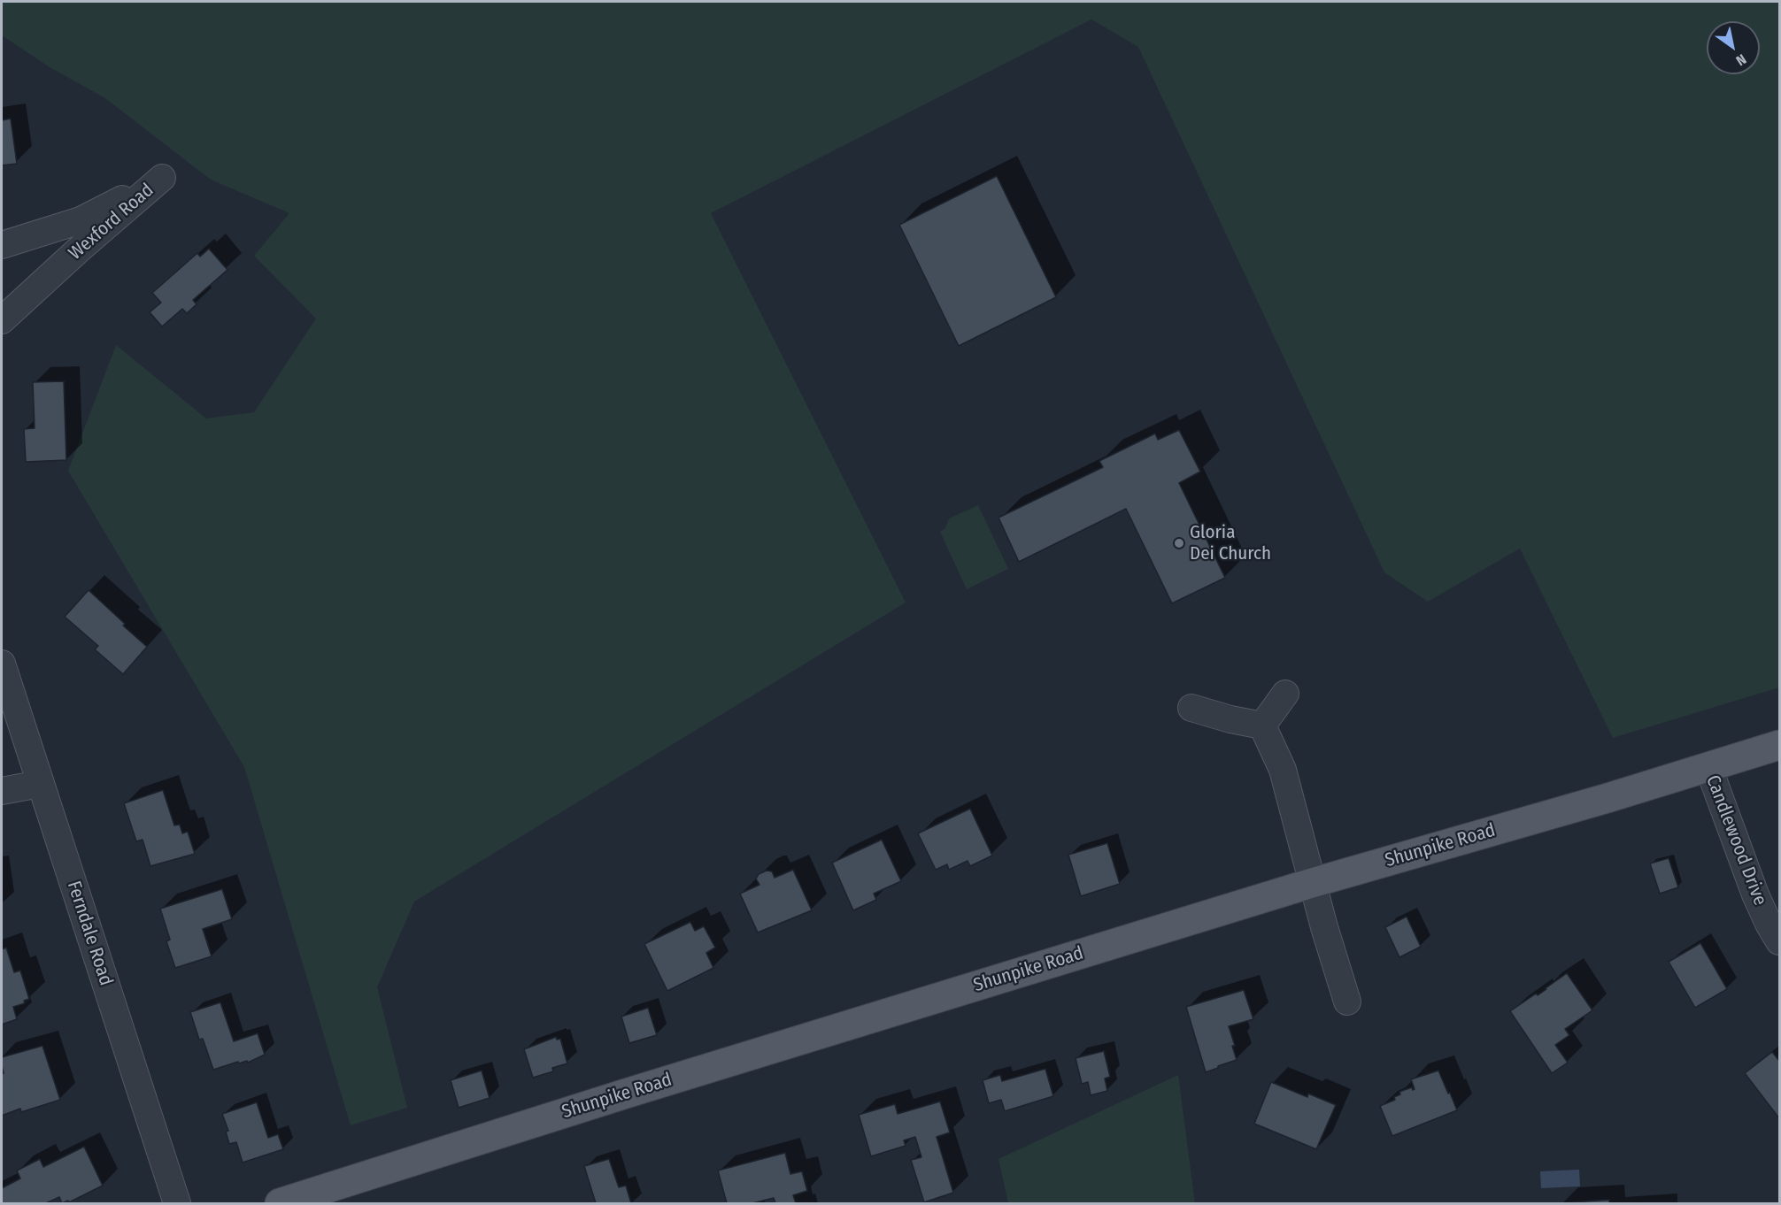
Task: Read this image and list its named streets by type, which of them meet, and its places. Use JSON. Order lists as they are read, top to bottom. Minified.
{"streets":{"main road":["Shunpike Road"],"street":["Wexford Road","Candlewood Drive","Ferndale Road"]},"crossings":[["Candlewood Drive","Shunpike Road"]],"places":["Gloria Dei Church"],"north":"bottom right"}
